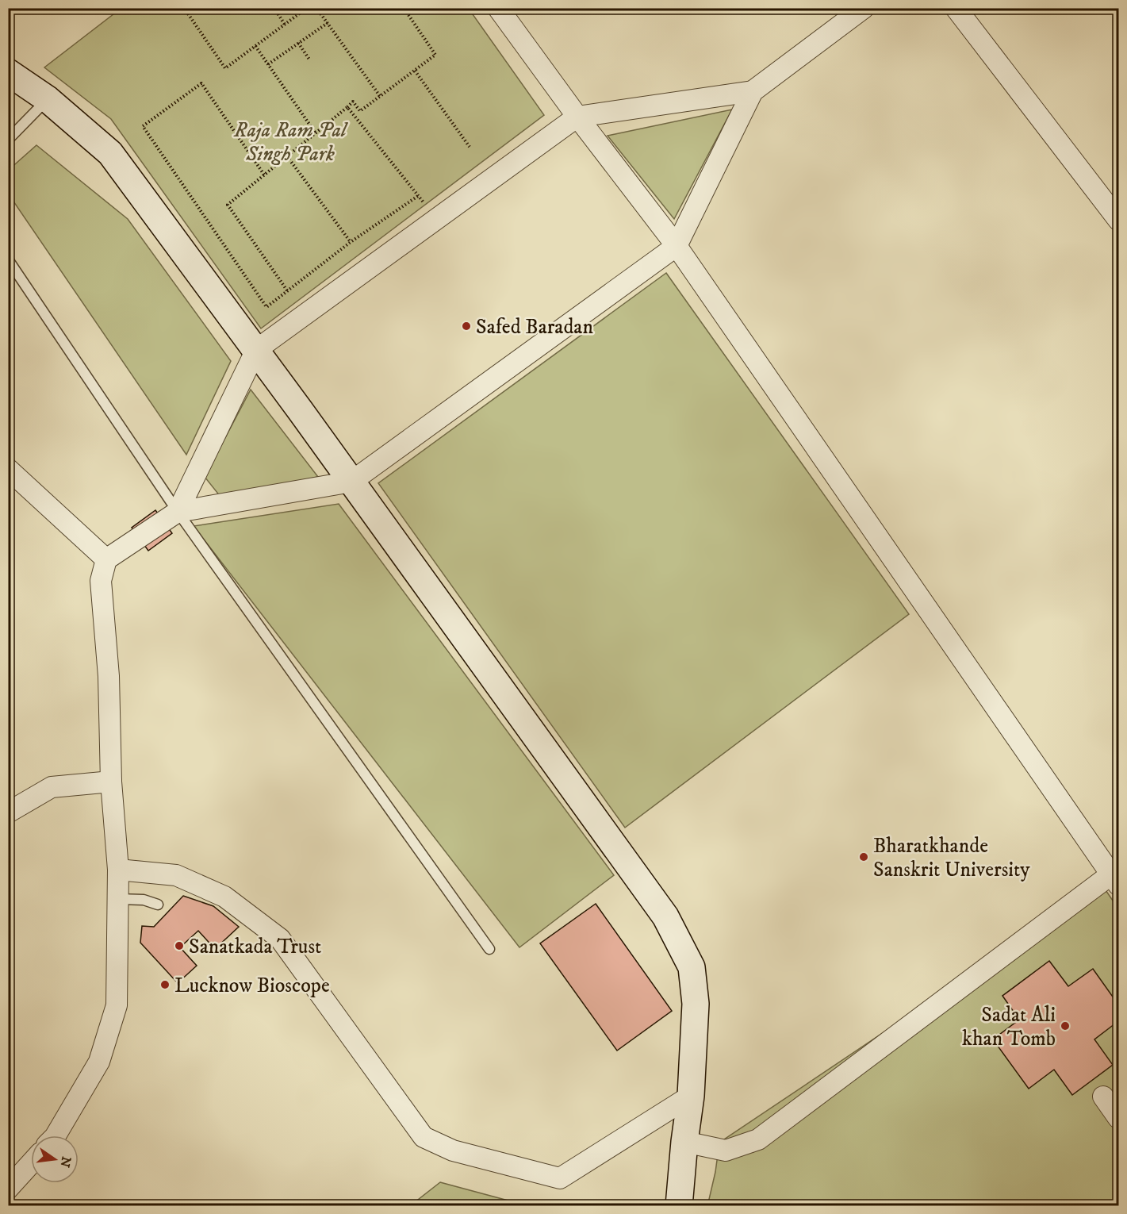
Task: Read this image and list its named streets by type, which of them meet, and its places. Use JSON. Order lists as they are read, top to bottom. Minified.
{"parks":["Raja Ram Pal Singh Park"],"places":["Safed Baradan","Bharatkhande Sanskrit University","Sanatkada Trust","Lucknow Bioscope","Sadat Ali khan Tomb"],"north":"right"}
